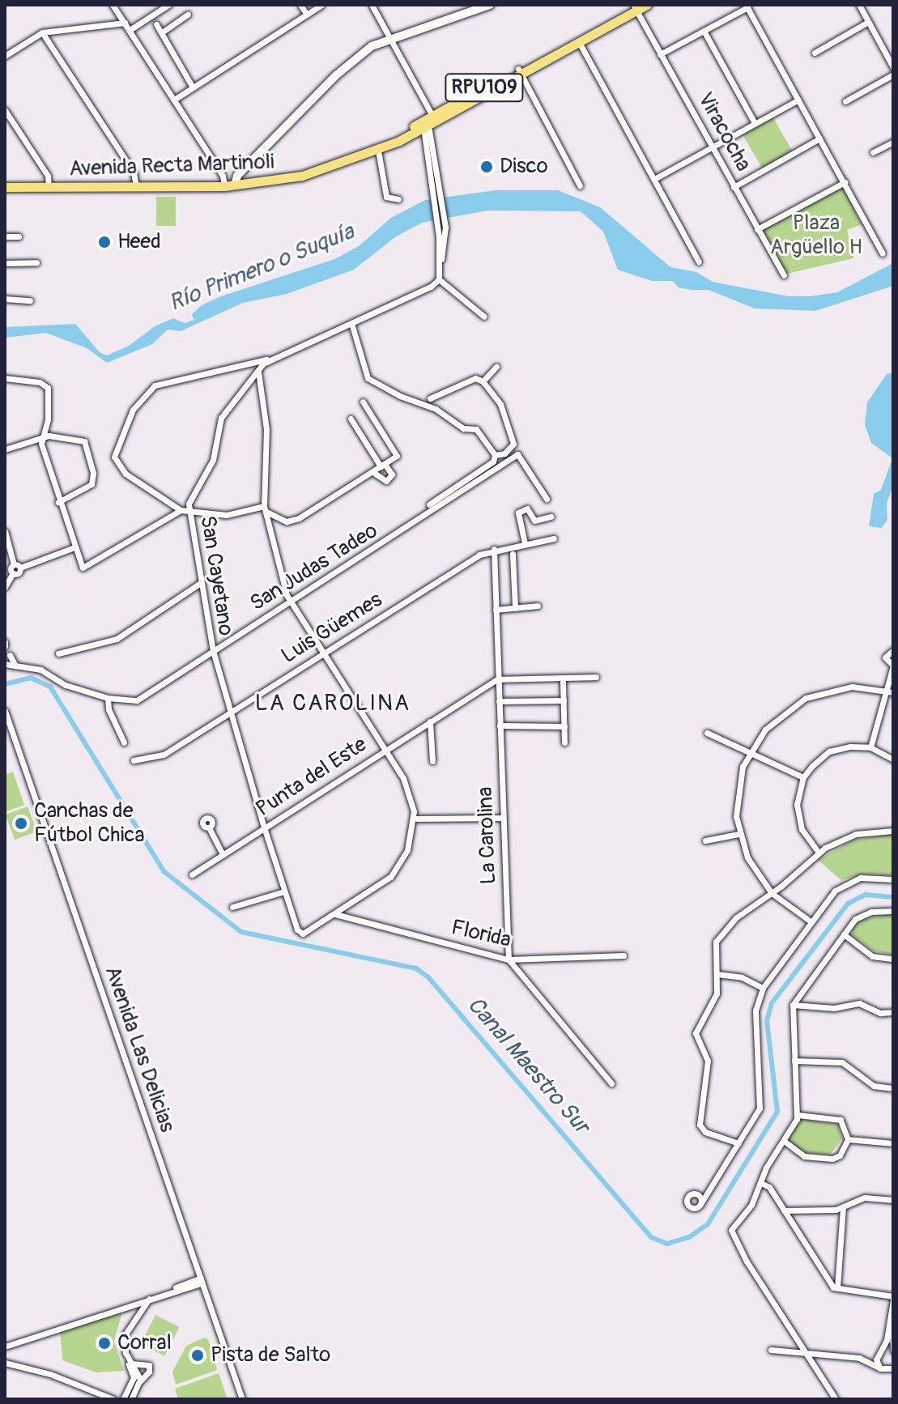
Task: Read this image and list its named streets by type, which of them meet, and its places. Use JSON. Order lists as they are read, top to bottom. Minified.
{"streets":{"main road":["RPU109","Avenida Recta Martinoli"],"street":["Viracocha","San Judas Tadeo","San Cayetano","Luis Güemes","Punta del Este","La Carolina","Florida","Avenida Las Delicias"]},"crossings":[["Viracocha","Avenida Recta Martinoli"],["San Judas Tadeo","San Cayetano"],["San Cayetano","Luis Güemes"],["San Cayetano","Punta del Este"],["San Cayetano","Florida"],["Luis Güemes","La Carolina"],["Punta del Este","La Carolina"],["La Carolina","Florida"]],"districts":["LA CAROLINA"],"water":["Río Primero o Suquía","Canal Maestro Sur"],"parks":["Plaza Argüello H"],"places":["Disco","Heed","Canchas de Fútbol Chica","Corral","Pista de Salto"]}
